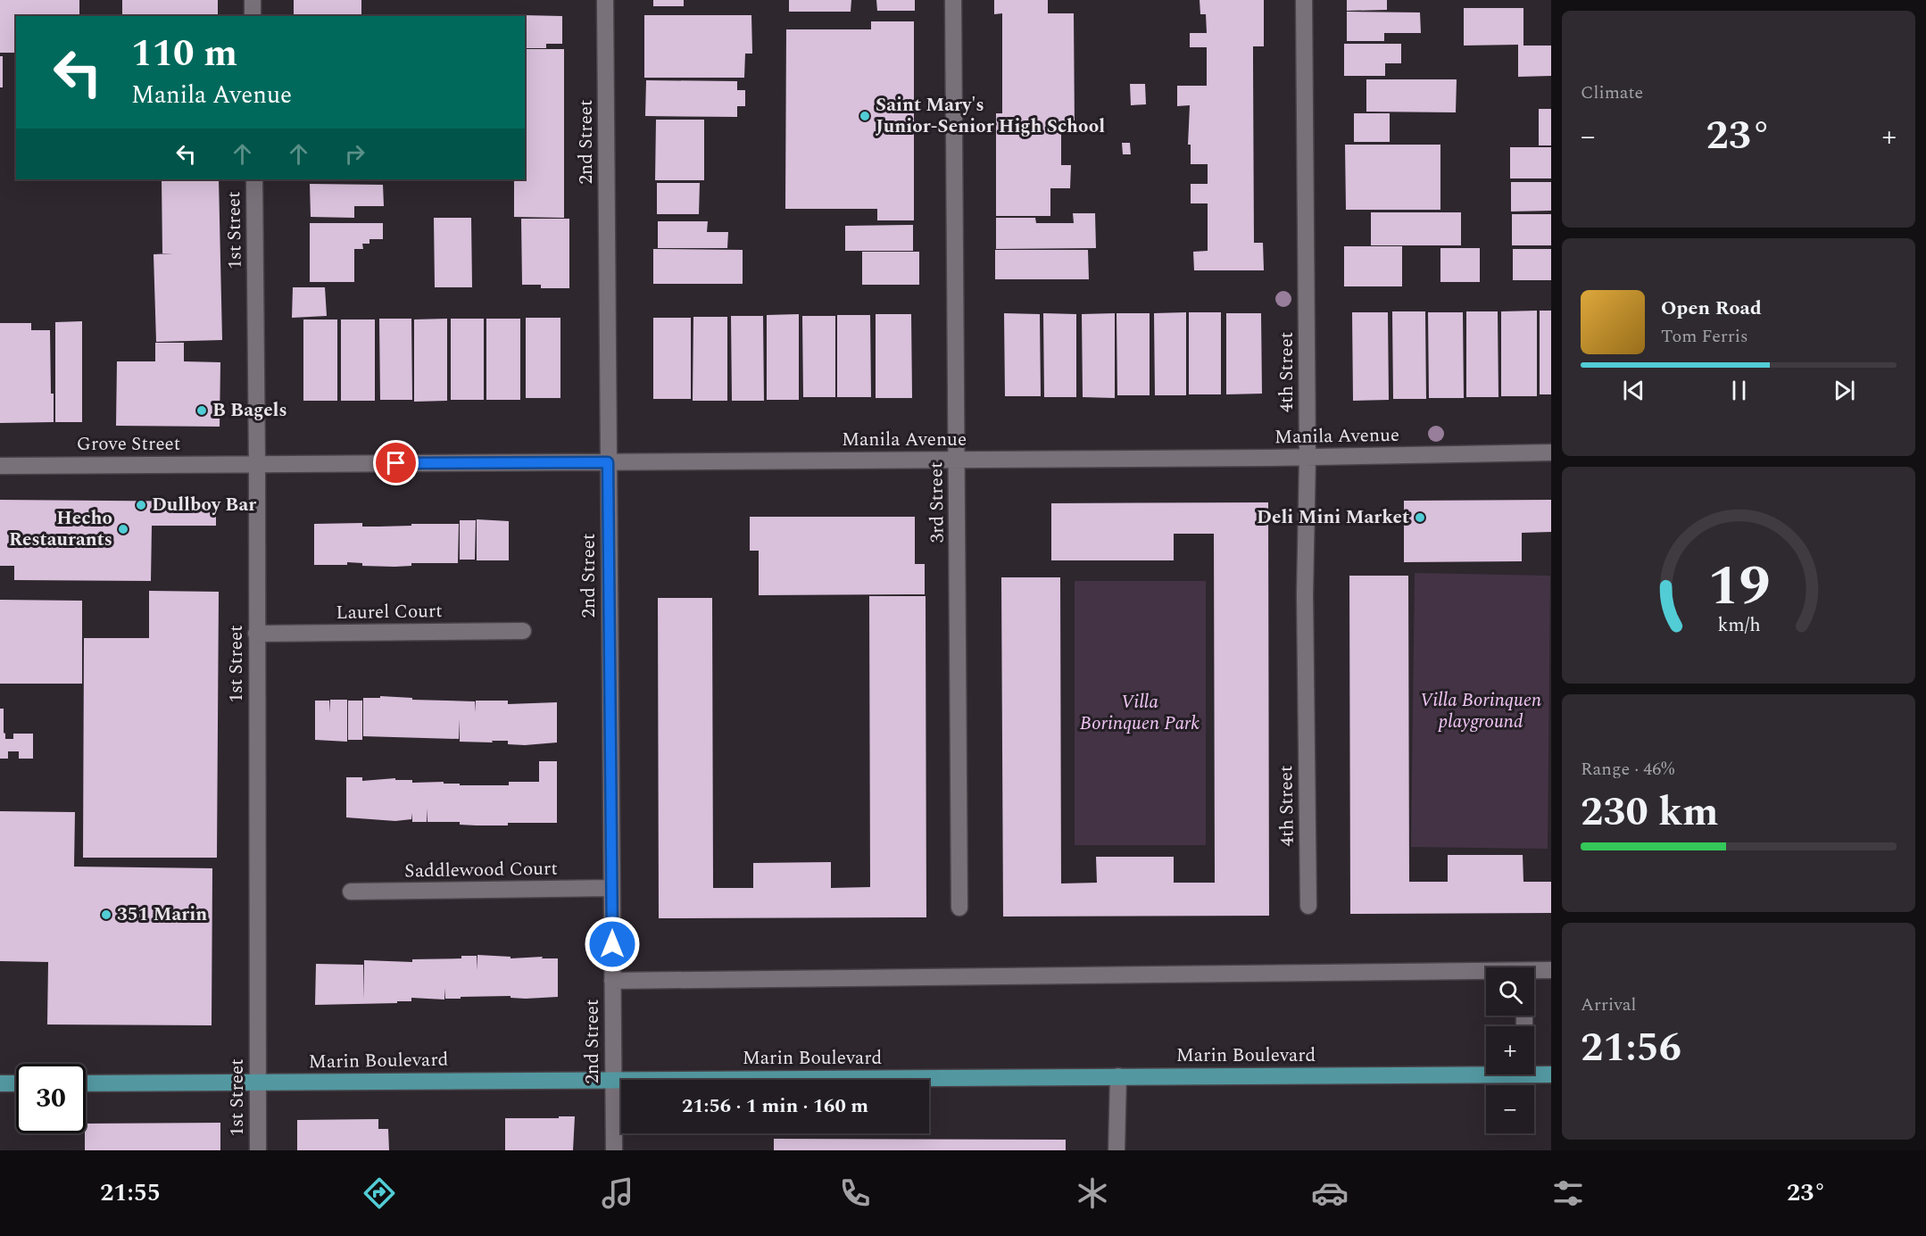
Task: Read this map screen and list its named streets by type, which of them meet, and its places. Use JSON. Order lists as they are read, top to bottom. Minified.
{"streets":{"main road":["Marin Boulevard"],"street":["2nd Street","1st Street","4th Street","Manila Avenue","Grove Street","3rd Street","Laurel Court","Saddlewood Court"]},"crossings":[["2nd Street","Manila Avenue"],["2nd Street","Saddlewood Court"],["2nd Street","Marin Boulevard"],["1st Street","Manila Avenue"],["1st Street","Grove Street"],["1st Street","Laurel Court"],["1st Street","Marin Boulevard"],["4th Street","Manila Avenue"],["Manila Avenue","Grove Street"],["Manila Avenue","3rd Street"]],"parks":["Villa Borinquen playground","Villa Borinquen Park"],"places":["Saint Mary's Junior-Senior High School","B Bagels","Dullboy Bar","Deli Mini Market","Hecho Restaurants","351 Marin"],"page":{"tile":["Climate",["Range · 46%","230 km"],["Arrival","21:56"]],"turn":["110 m","Manila Avenue"],"heat":["−","23°","+"],"song":["Open Road","Tom Ferris"],"map_buttons":["+","−"],"limit":"30","trip":"21:56 · 1 min · 160 m","tabs":["21:55","23°"],"gauge":["19","km/h"]}}
